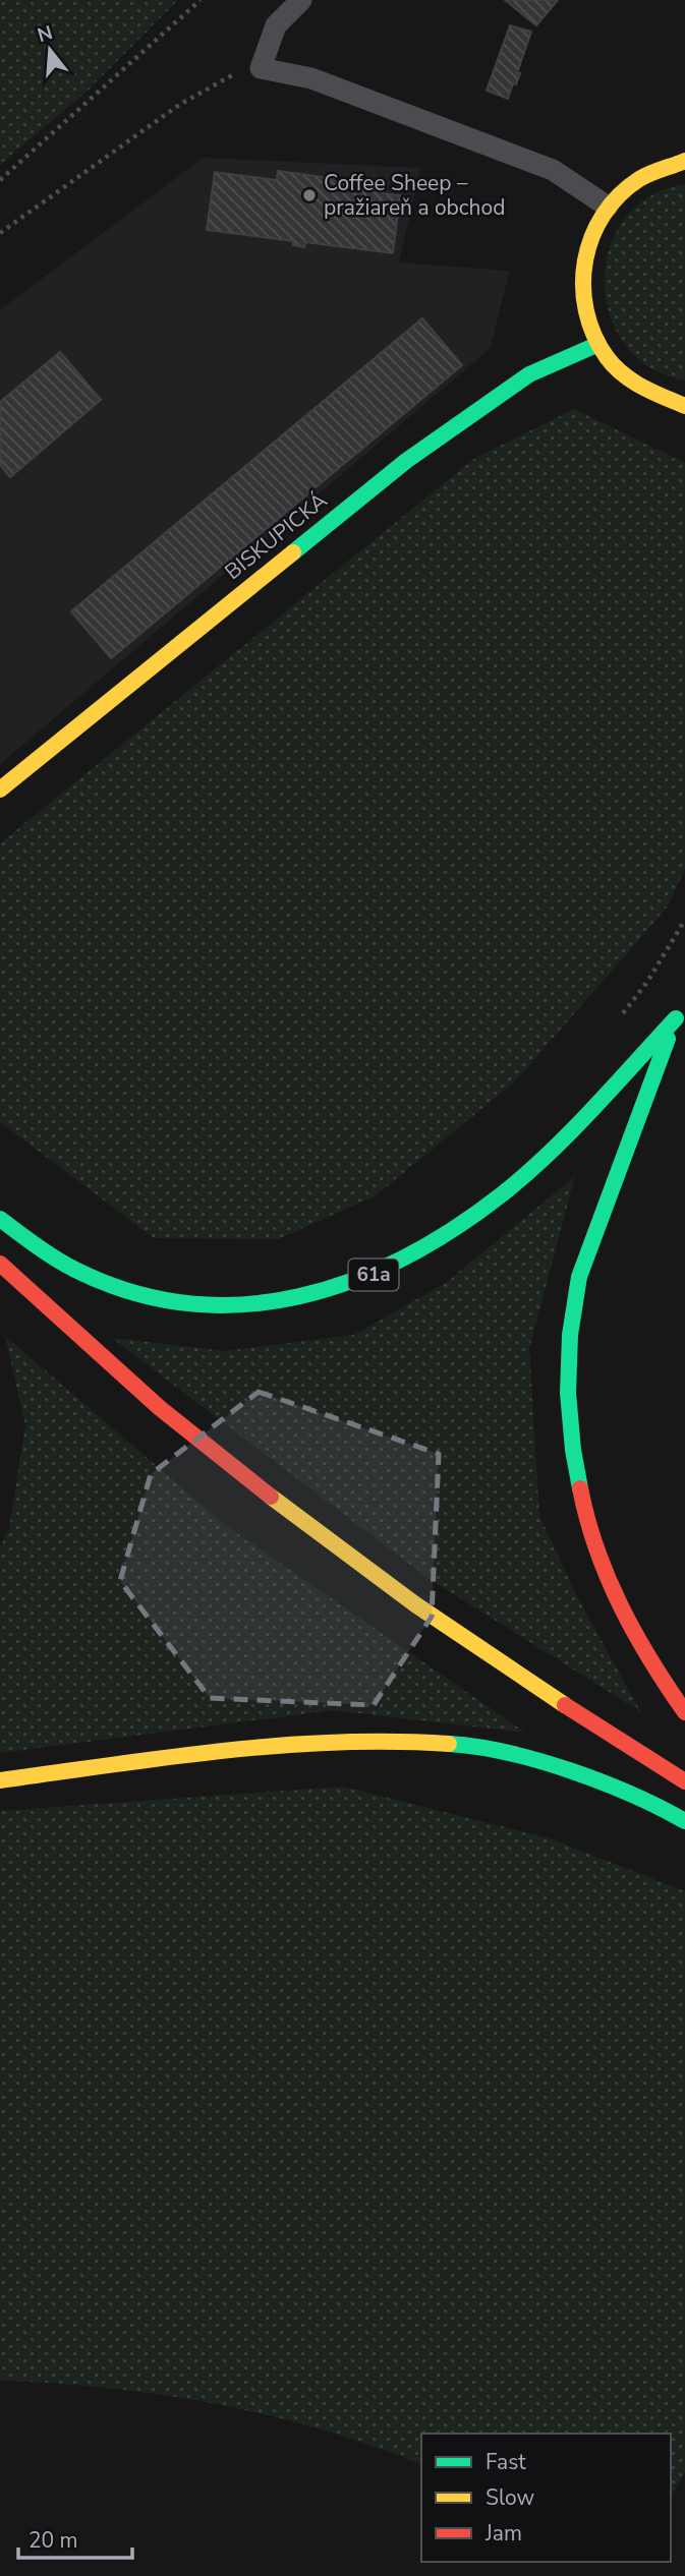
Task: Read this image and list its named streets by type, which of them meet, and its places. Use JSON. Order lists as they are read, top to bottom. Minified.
{"streets":{"main road":["BISKUPICKÁ","61a"]},"places":["Coffee Sheep – pražiareň a obchod"],"legend":["Fast","Slow","Jam"],"scale_bar":"20 m","north":"top"}
